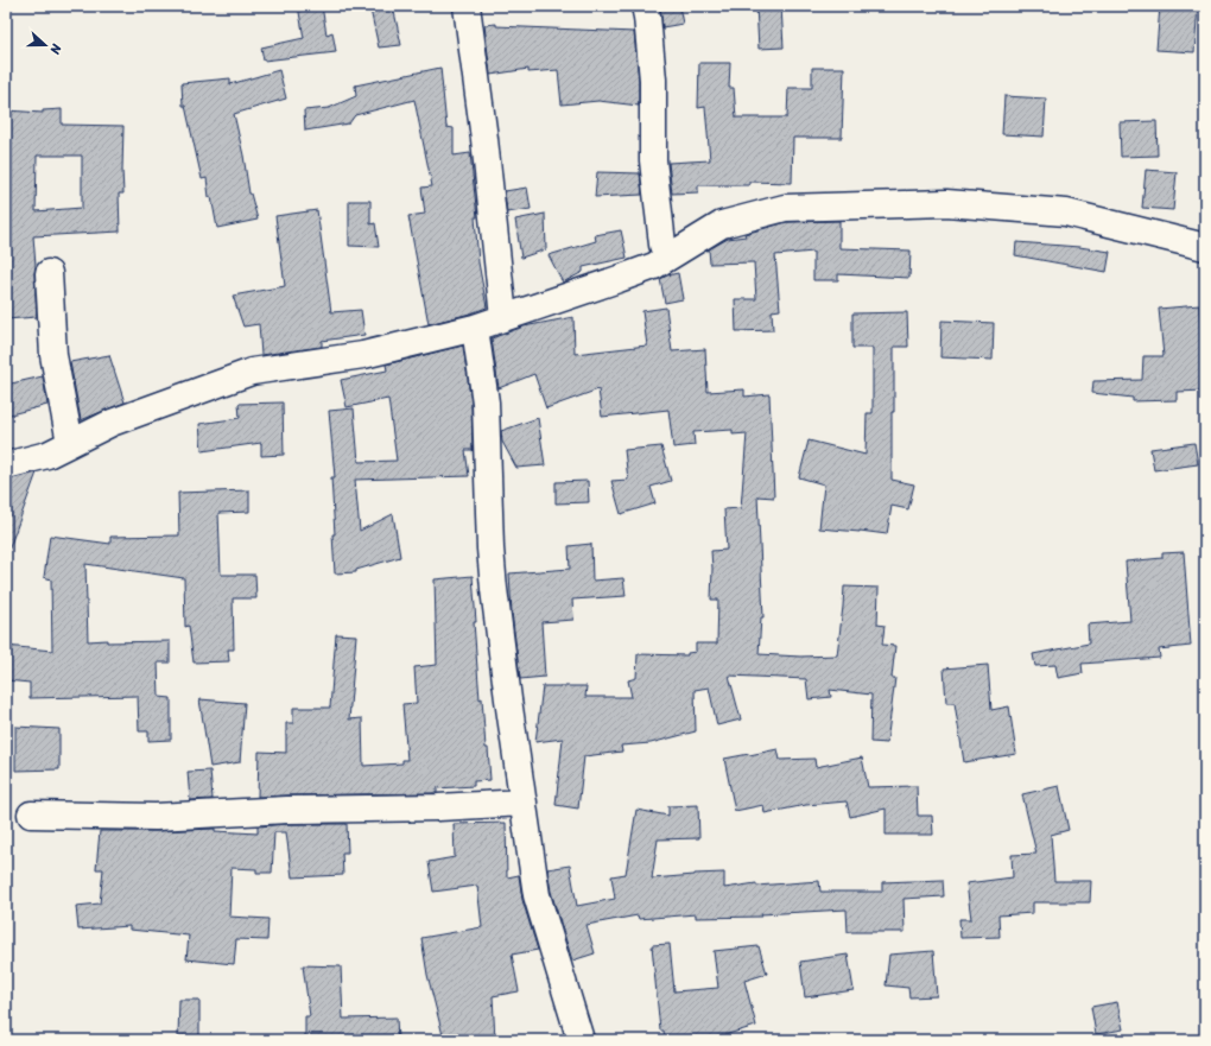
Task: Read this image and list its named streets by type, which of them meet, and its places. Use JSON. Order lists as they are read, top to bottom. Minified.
{"north":"right"}
